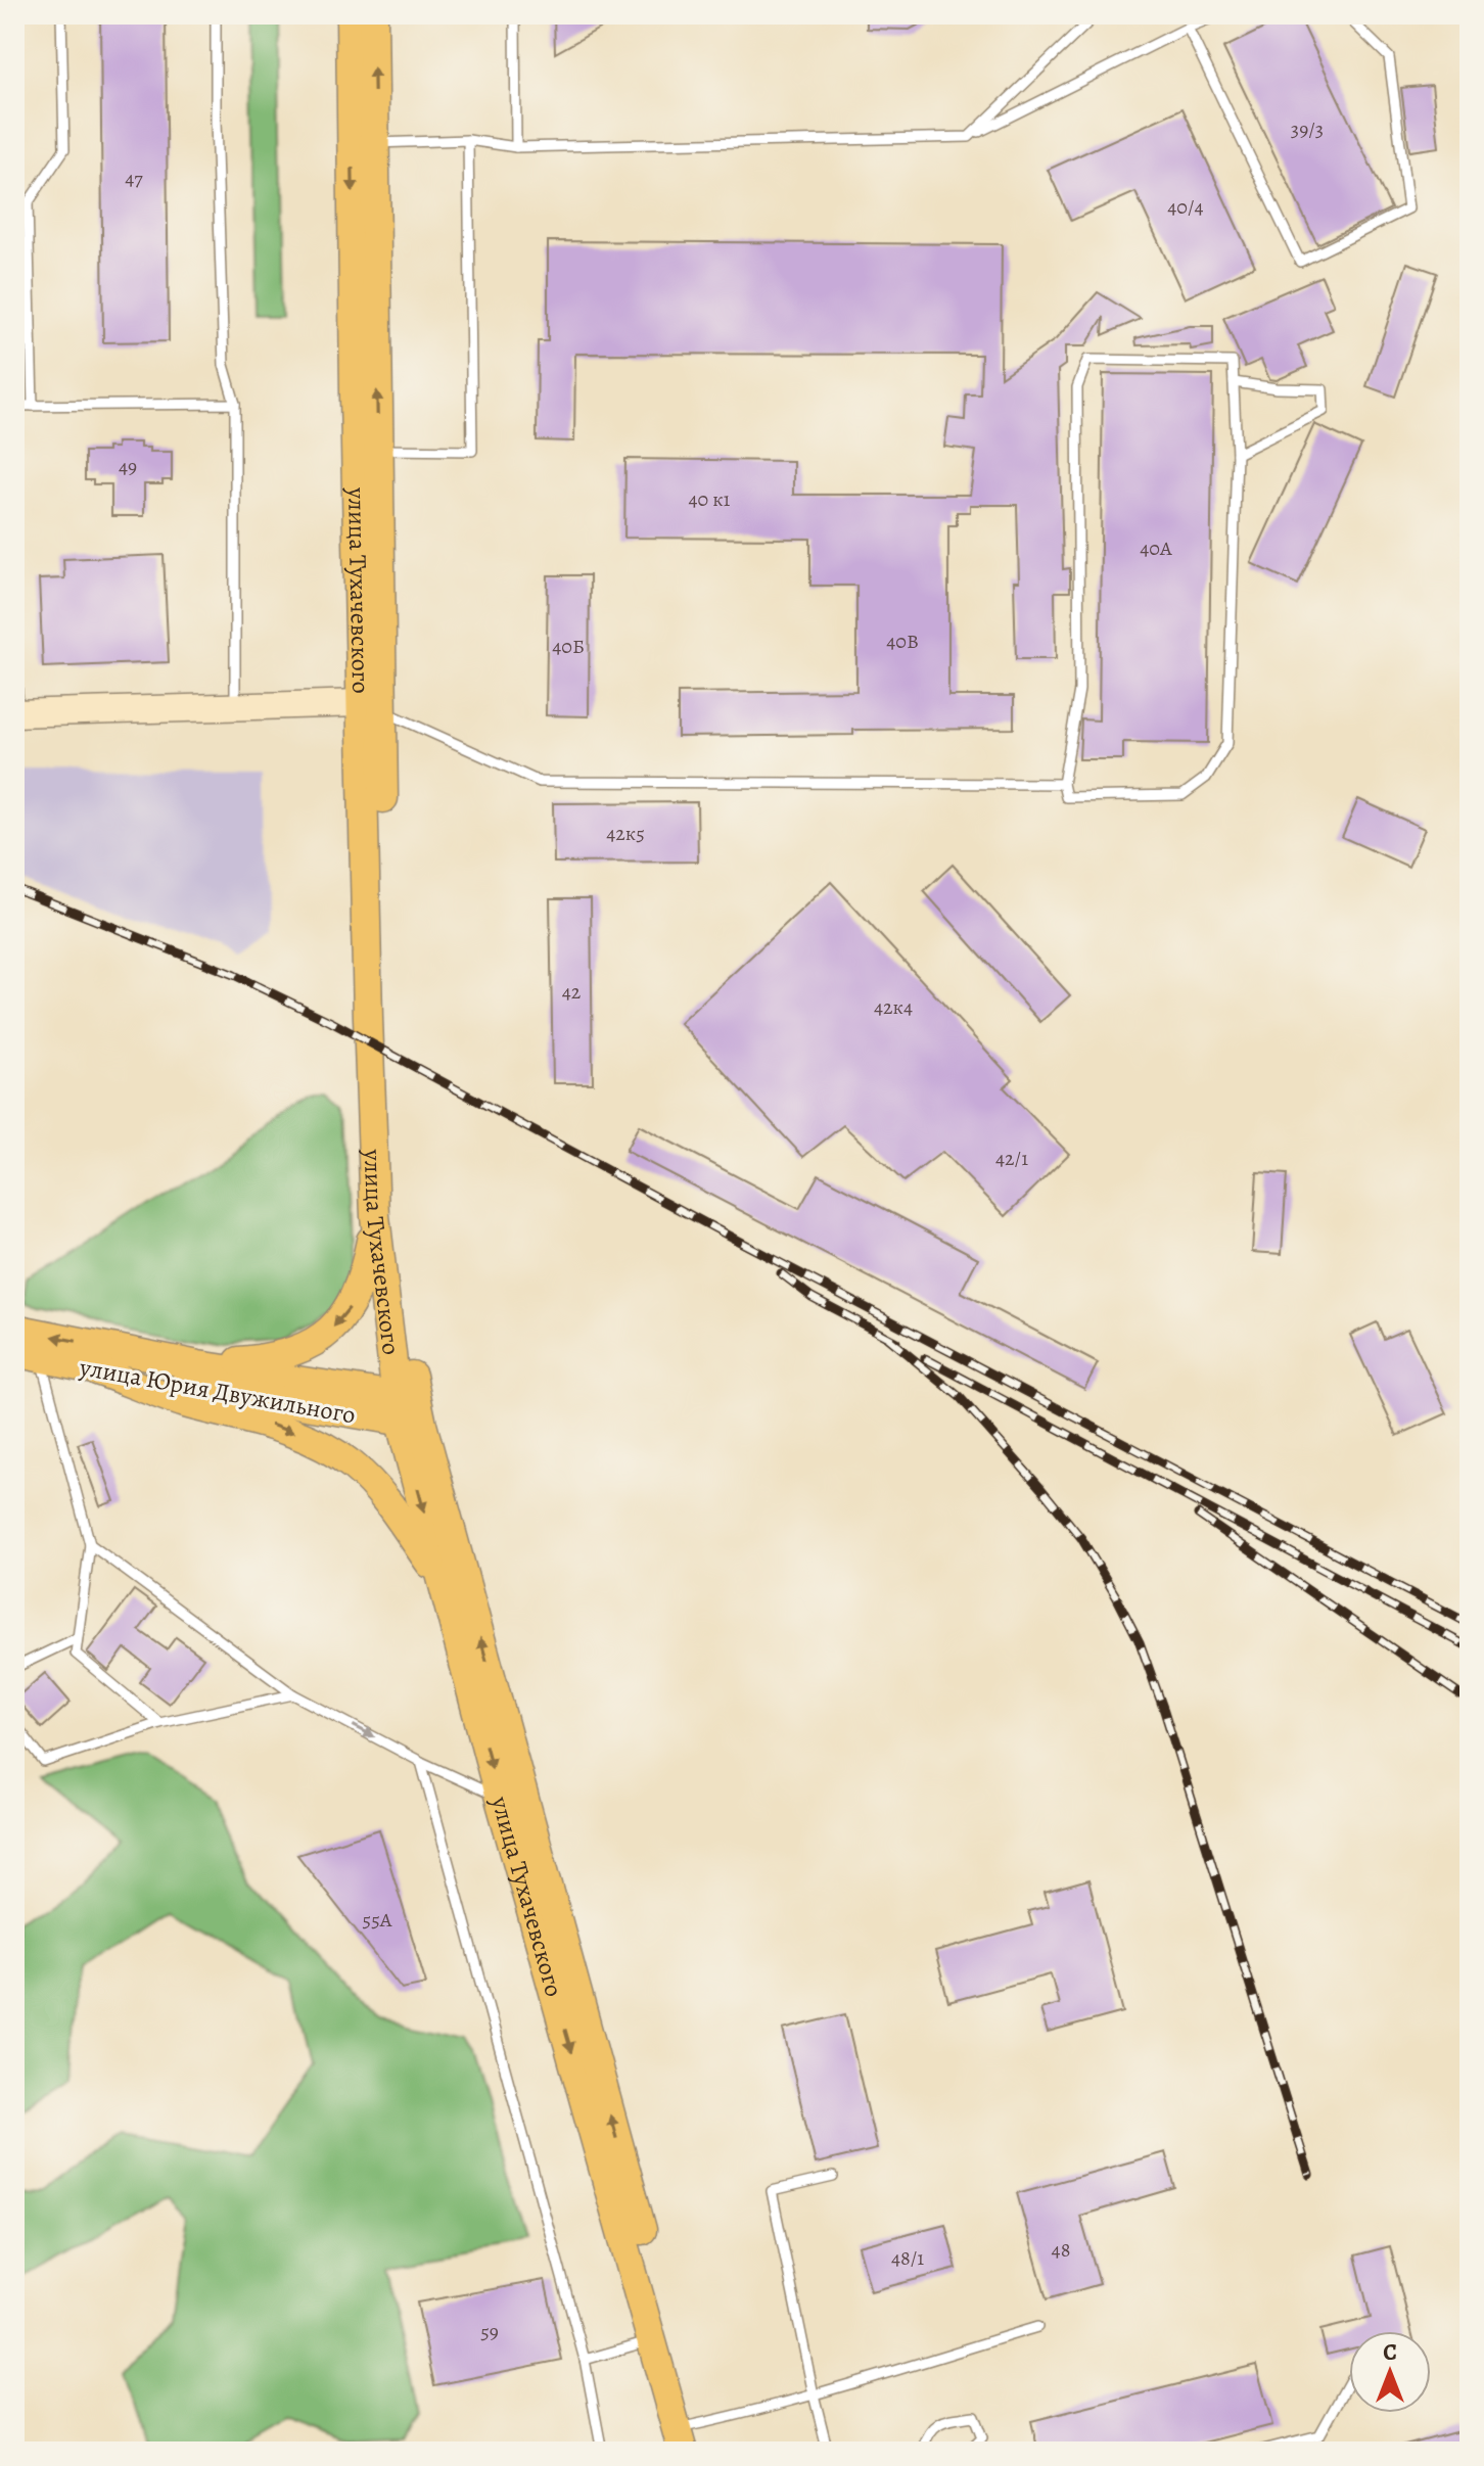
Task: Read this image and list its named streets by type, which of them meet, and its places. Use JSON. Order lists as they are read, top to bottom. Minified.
{"streets":{"main road":["улица Тухачевского","улица Юрия Двужильного"]},"crossings":[["улица Тухачевского","улица Юрия Двужильного"]],"house_numbers":["39/3","47","40/4","49","40 к1","40А","40В","40Б","42к5","42","42к4","42/1","55А","48","48/1","59"],"north":"top"}
